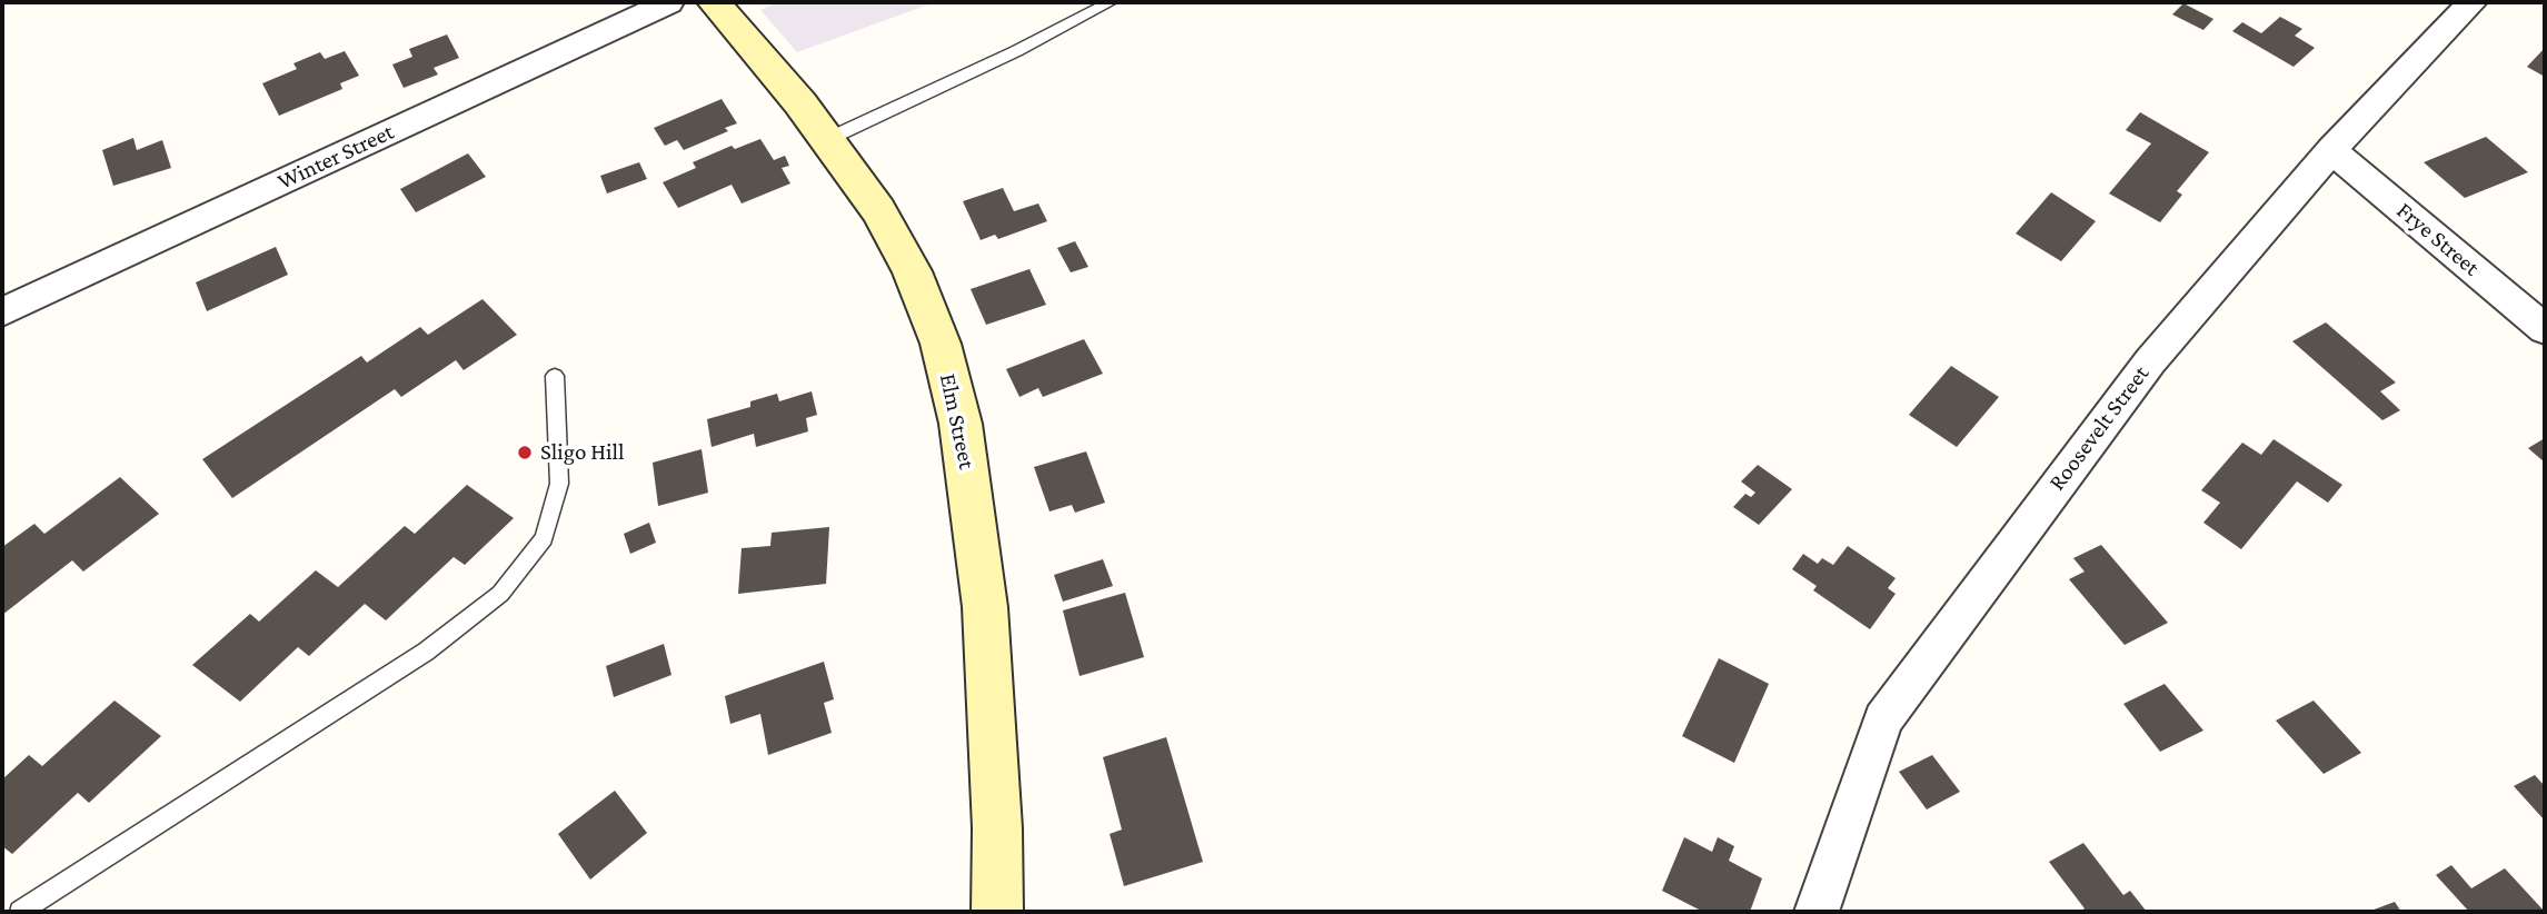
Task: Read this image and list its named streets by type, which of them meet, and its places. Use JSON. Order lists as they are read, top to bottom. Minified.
{"streets":{"street":["Winter Street","Frye Street","Elm Street","Roosevelt Street"]},"crossings":[["Frye Street","Roosevelt Street"]],"places":["Sligo Hill"]}
